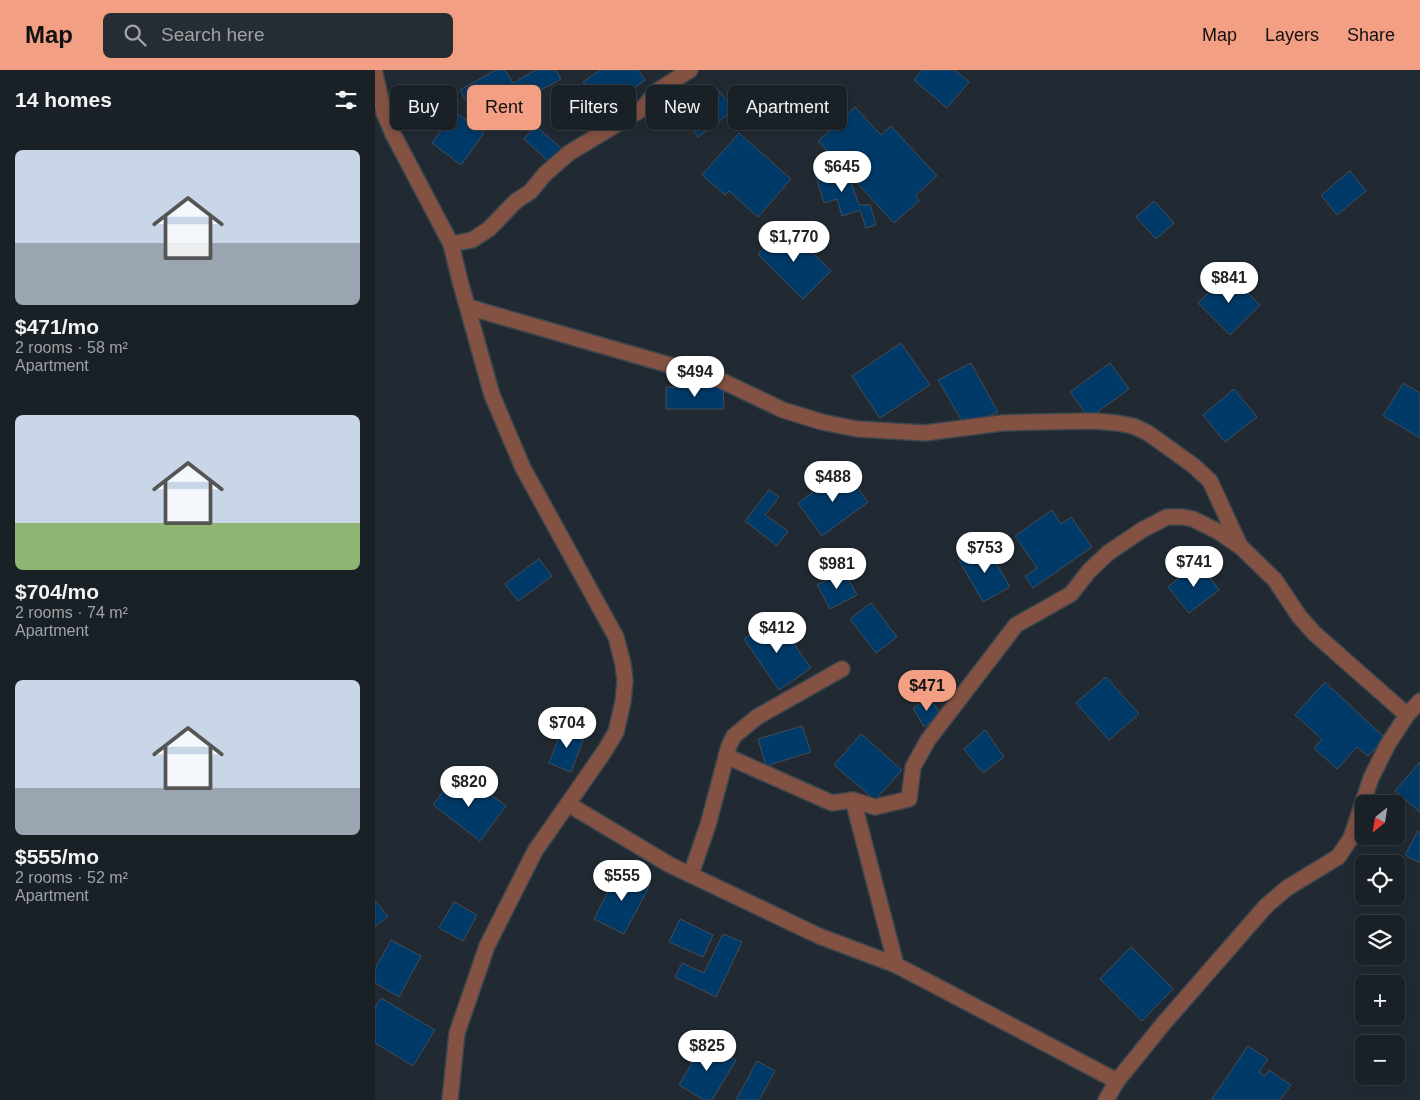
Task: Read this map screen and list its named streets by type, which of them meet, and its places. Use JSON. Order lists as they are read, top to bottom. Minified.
{"north":"bottom left","page":{"header":"Map","search":"Search here","nav":["Map","Layers","Share"],"heading":"14 homes","chip":["Buy","Rent","Filters","New","Apartment"],"list":[{"name":"$471/mo","note":"2 rooms · 58 m² · Apartment"},{"name":"$704/mo","note":"2 rooms · 74 m² · Apartment"},{"name":"$555/mo","note":"2 rooms · 52 m² · Apartment"}],"price":["$645","$1,770","$841","$494","$488","$753","$741","$981","$412","$471","$704","$820","$555","$825"],"map_buttons":["+","−"]}}
